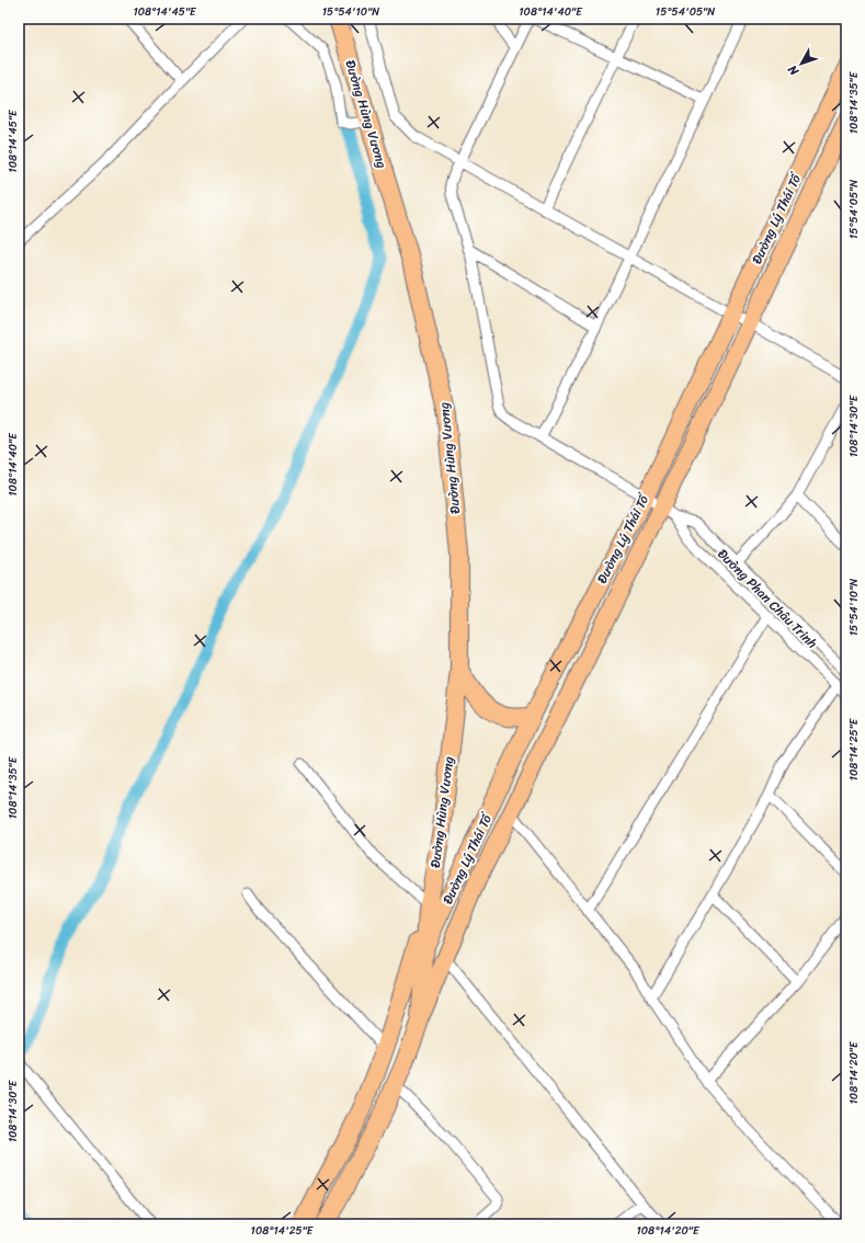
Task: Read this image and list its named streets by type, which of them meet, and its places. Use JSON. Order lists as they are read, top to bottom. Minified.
{"streets":{"highway":["Đường Hùng Vương"],"main road":["Đường Lý Thái Tổ"],"street":["Đường Phan Châu Trinh"]},"crossings":[["Đường Hùng Vương","Đường Lý Thái Tổ"],["Đường Lý Thái Tổ","Đường Phan Châu Trinh"]],"north":"bottom left","coordinates":["108°14'45\"E","15°54'10\"N","108°14'40\"E","15°54'05\"N","108°14'35\"E","108°14'30\"E","108°14'25\"E","108°14'20\"E"]}
